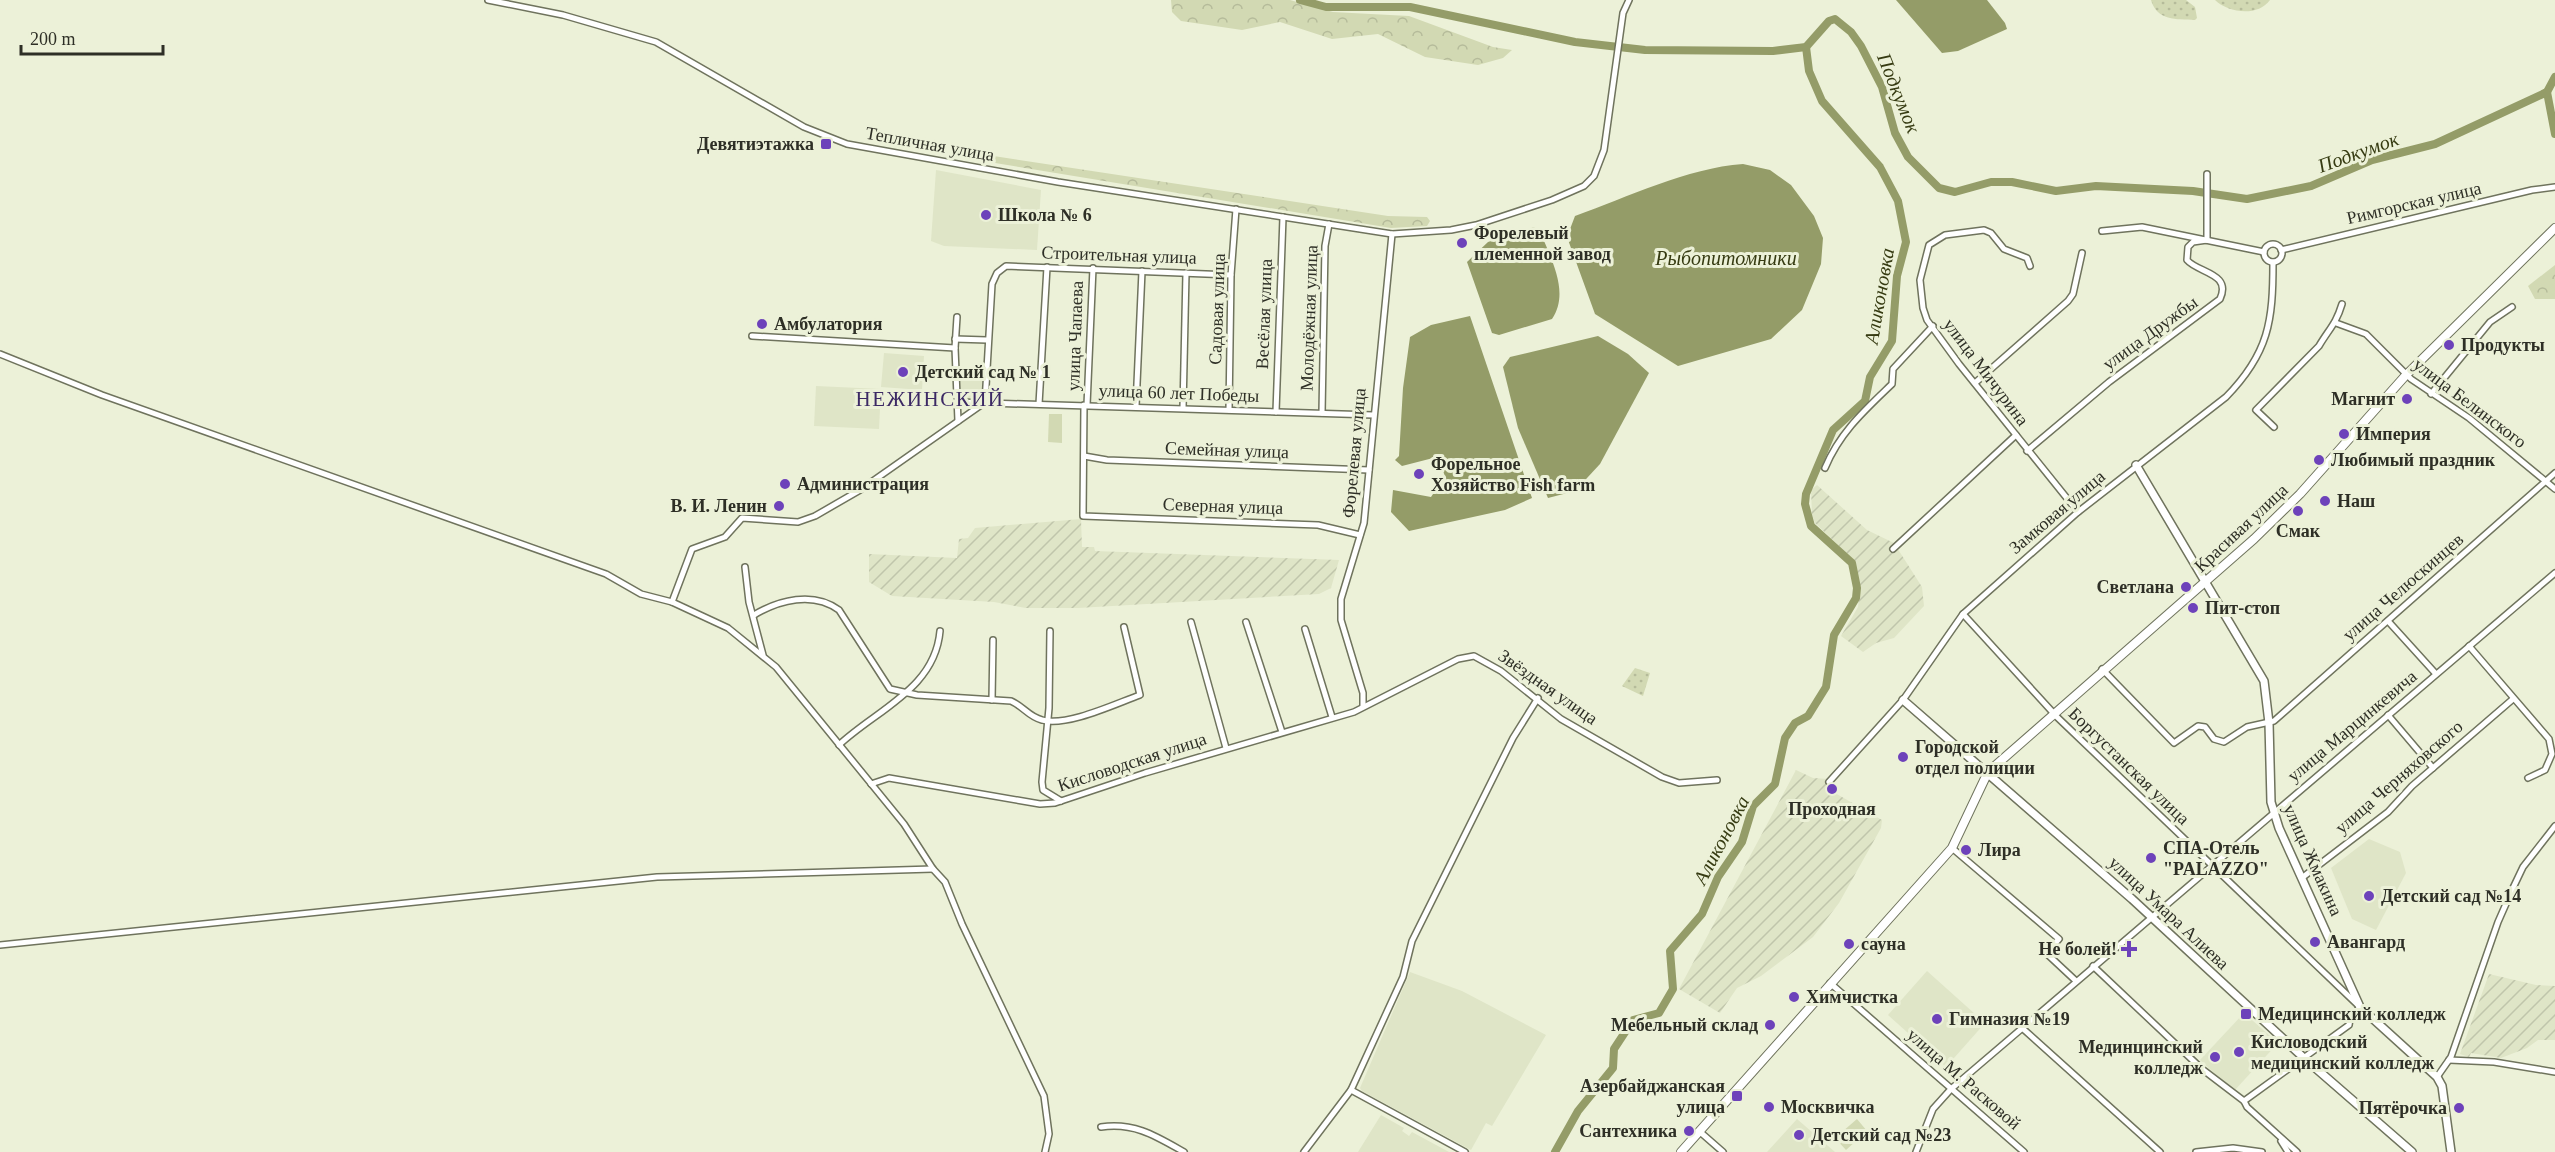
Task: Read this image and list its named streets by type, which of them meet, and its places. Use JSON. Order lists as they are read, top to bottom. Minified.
{"streets":{"main road":["Красивая улица"],"street":["Тепличная улица","Римгорская улица","Строительная улица","Садовая улица","Весёлая улица","Молодёжная улица","улица Дружбы","улица Чапаева","улица Мичурина","улица 60 лет Победы","улица Белинского","Семейная улица","Форелевая улица","Северная улица","Замковая улица","улица Челюскинцев","Звёздная улица","улица Марцинкевича","Кисловодская улица","Боргустанская улица","улица Черняховского","улица Жмакина","улица Умара Алиева","улица М. Расковой"]},"crossings":[["Тепличная улица","Садовая улица"],["Тепличная улица","Весёлая улица"],["Тепличная улица","Молодёжная улица"],["Тепличная улица","Форелевая улица"],["Римгорская улица","Замковая улица"],["Строительная улица","Садовая улица"],["Строительная улица","улица Чапаева"],["Садовая улица","улица 60 лет Победы"],["Весёлая улица","улица 60 лет Победы"],["Молодёжная улица","улица 60 лет Победы"],["улица Дружбы","улица Мичурина"],["улица Чапаева","улица 60 лет Победы"],["улица Чапаева","Семейная улица"],["улица Чапаева","Северная улица"],["улица Мичурина","Замковая улица"],["улица 60 лет Победы","Форелевая улица"],["улица Белинского","Красивая улица"],["улица Белинского","улица Челюскинцев"],["Семейная улица","Форелевая улица"],["Форелевая улица","Северная улица"],["Форелевая улица","Звёздная улица"],["Форелевая улица","Кисловодская улица"],["Замковая улица","Боргустанская улица"],["Замковая улица","улица Жмакина"],["Замковая улица","улица Умара Алиева"],["Красивая улица","улица Челюскинцев"],["Красивая улица","Боргустанская улица"],["Красивая улица","улица Жмакина"],["Красивая улица","улица Умара Алиева"],["улица Челюскинцев","улица Жмакина"],["Звёздная улица","Кисловодская улица"],["улица Марцинкевича","Боргустанская улица"],["улица Марцинкевича","улица Жмакина"],["улица Марцинкевича","улица Умара Алиева"],["улица Марцинкевича","улица М. Расковой"],["Боргустанская улица","улица Жмакина"],["улица Черняховского","улица Жмакина"]],"districts":["НЕЖИНСКИЙ"],"water":["Подкумок","Рыбопитомники","Аликоновка"],"places":{"transit":["Девятиэтажка","Медицинский колледж","Азербайджанская улица"],"other":["Школа № 6","Форелевый племенной завод","Амбулатория","Продукты","Детский сад № 1","Магнит","Империя","Любимый праздник","Форельное Хозяйство Fish farm","Администрация","Наш","В. И. Ленин","Смак","Светлана","Пит-стоп","Городской отдел полиции","Проходная","Лира","СПА-Отель \"PALAZZO\"","Детский сад №14","Авангард","сауна","Химчистка","Гимназия №19","Мебельный склад","Кисловодский медицинский колледж","Мединцинский колледж","Москвичка","Пятёрочка","Сантехника","Детский сад №23"],"health":["Не болей!"]},"scale_bar":"200 m"}
